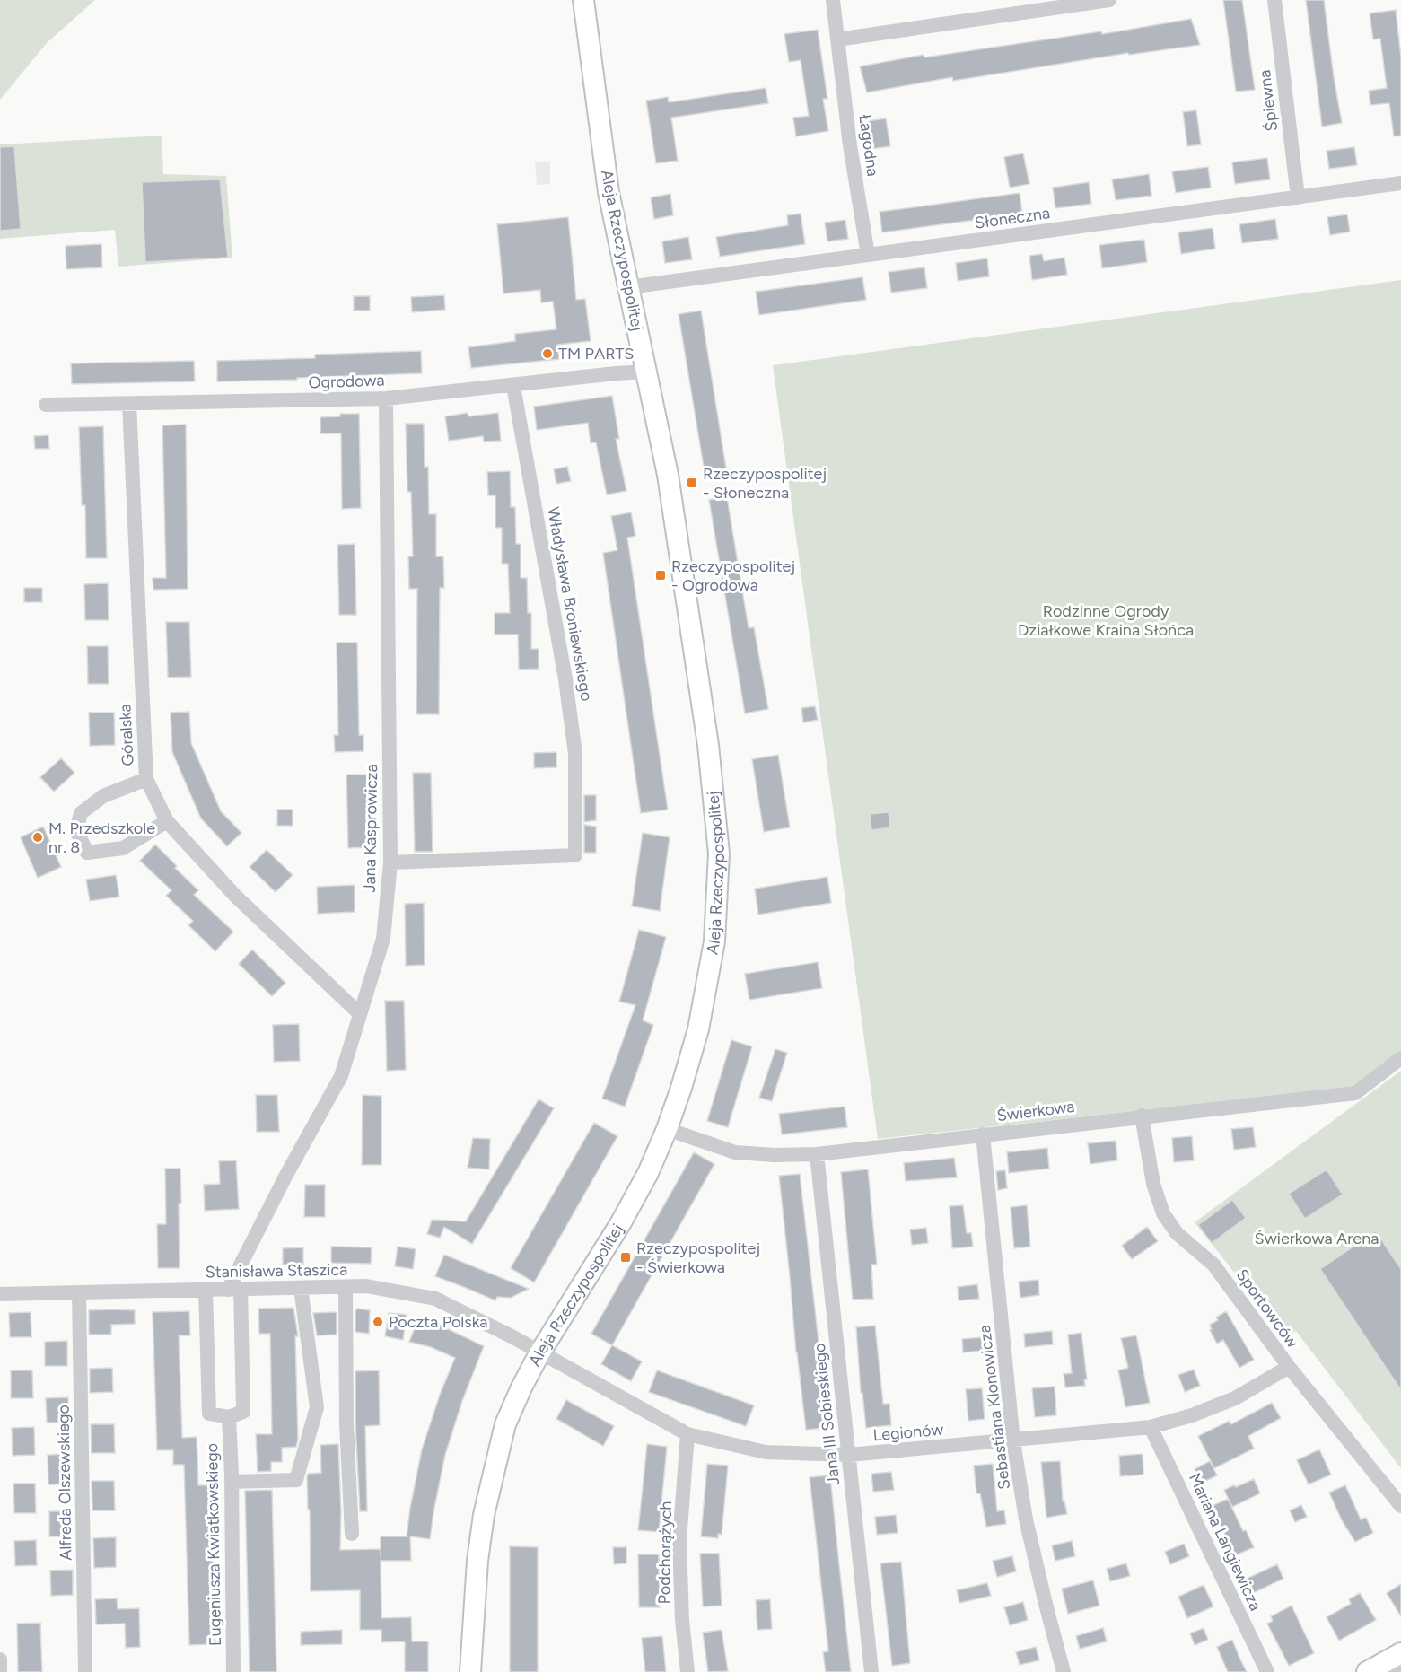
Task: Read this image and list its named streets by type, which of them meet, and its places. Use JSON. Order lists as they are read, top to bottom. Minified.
{"streets":{"street":["Śpiewna","Łagodna","Słoneczna","Aleja Rzeczypospolitej","Ogrodowa","Władysława Broniewskiego","Góralska","Jana Kasprowicza","Świerkowa","Stanisława Staszica","Sportowców","Sebastiana Klonowicza","Jana III Sobieskiego","Legionów","Alfreda Olszewskiego","Mariana Langiewicza","Eugeniusza Kwiatkowskiego","Podchorążych"]},"crossings":[["Śpiewna","Słoneczna"],["Łagodna","Słoneczna"],["Słoneczna","Aleja Rzeczypospolitej"],["Aleja Rzeczypospolitej","Ogrodowa"],["Aleja Rzeczypospolitej","Świerkowa"],["Aleja Rzeczypospolitej","Stanisława Staszica"],["Aleja Rzeczypospolitej","Legionów"],["Ogrodowa","Władysława Broniewskiego"],["Ogrodowa","Góralska"],["Ogrodowa","Jana Kasprowicza"],["Władysława Broniewskiego","Jana Kasprowicza"],["Góralska","Jana Kasprowicza"],["Jana Kasprowicza","Stanisława Staszica"],["Świerkowa","Sportowców"],["Świerkowa","Sebastiana Klonowicza"],["Świerkowa","Jana III Sobieskiego"],["Stanisława Staszica","Legionów"],["Stanisława Staszica","Alfreda Olszewskiego"],["Sportowców","Legionów"],["Sebastiana Klonowicza","Legionów"],["Jana III Sobieskiego","Legionów"],["Legionów","Mariana Langiewicza"],["Legionów","Podchorążych"]],"parks":["Rodzinne Ogrody Działkowe Kraina Słońca","Świerkowa Arena"],"places":{"other":["TM PARTS","M. Przedszkole nr. 8","Poczta Polska"],"transit":["Rzeczypospolitej - Słoneczna","Rzeczypospolitej - Ogrodowa","Rzeczypospolitej - Świerkowa"]}}
